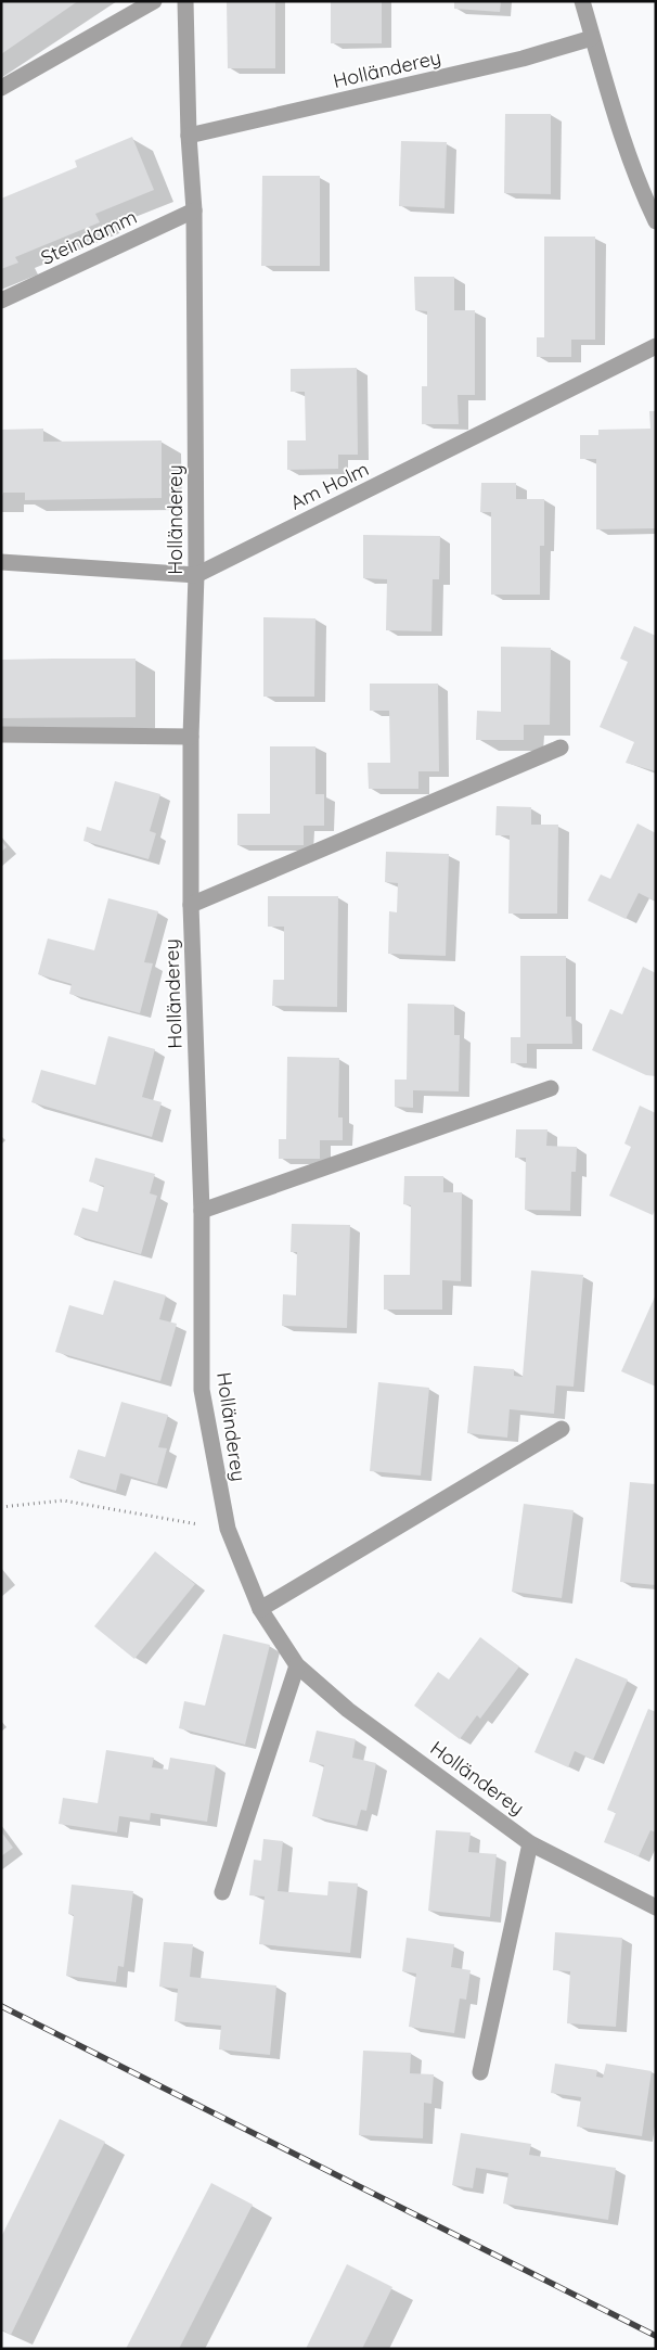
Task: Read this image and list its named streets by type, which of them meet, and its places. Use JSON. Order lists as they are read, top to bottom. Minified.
{"streets":{"street":["Holländerey","Steindamm","Am Holm"]},"crossings":[["Holländerey","Steindamm"],["Holländerey","Am Holm"]]}
